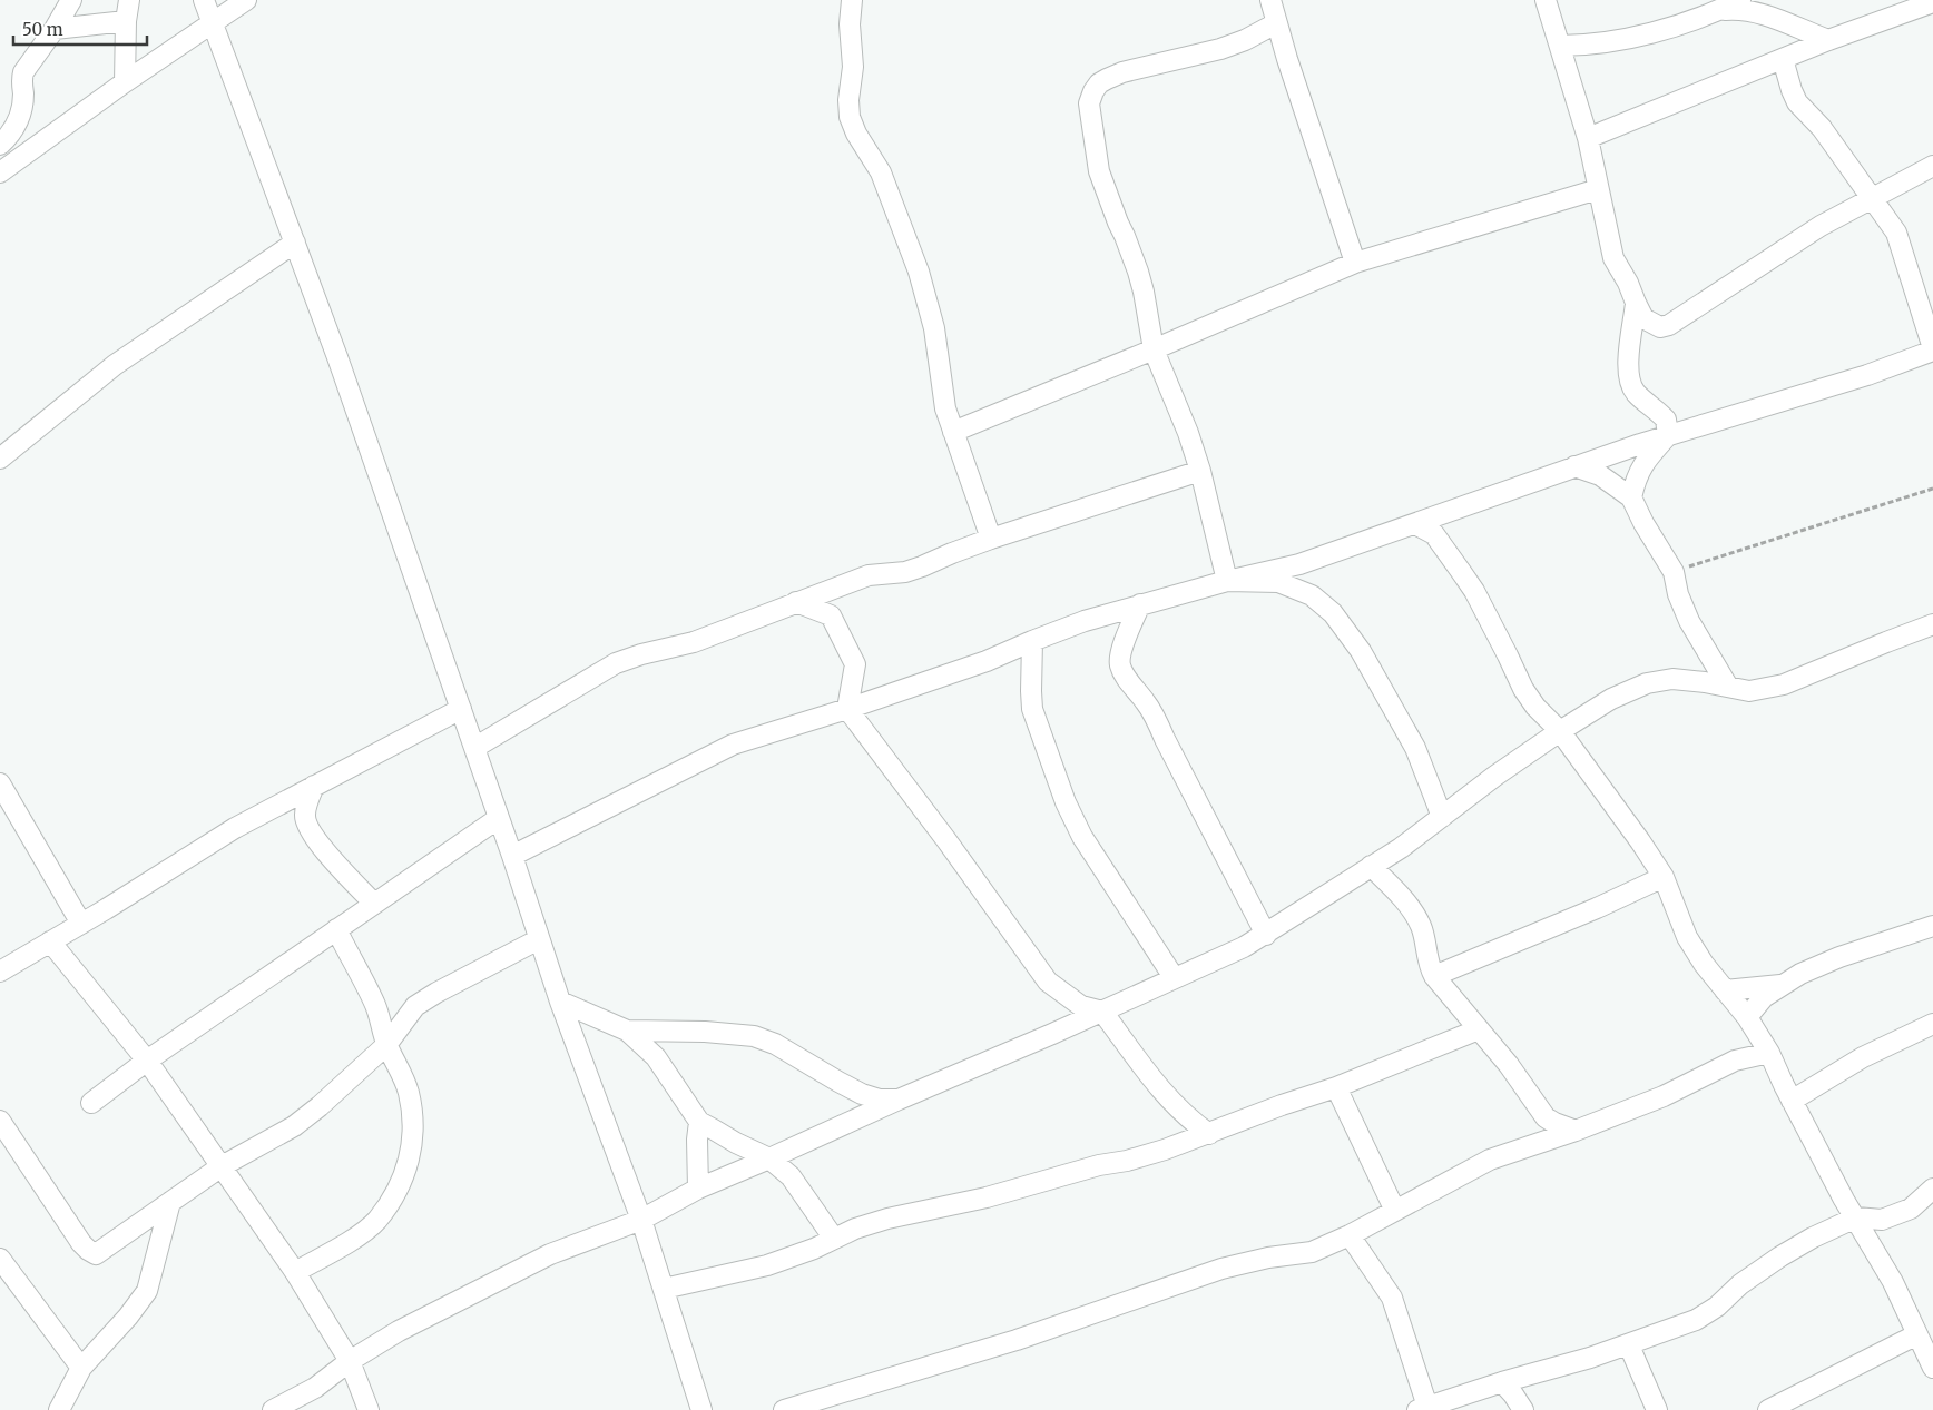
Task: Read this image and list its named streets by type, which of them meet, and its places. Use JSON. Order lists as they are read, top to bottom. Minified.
{"scale_bar":"50 m"}
